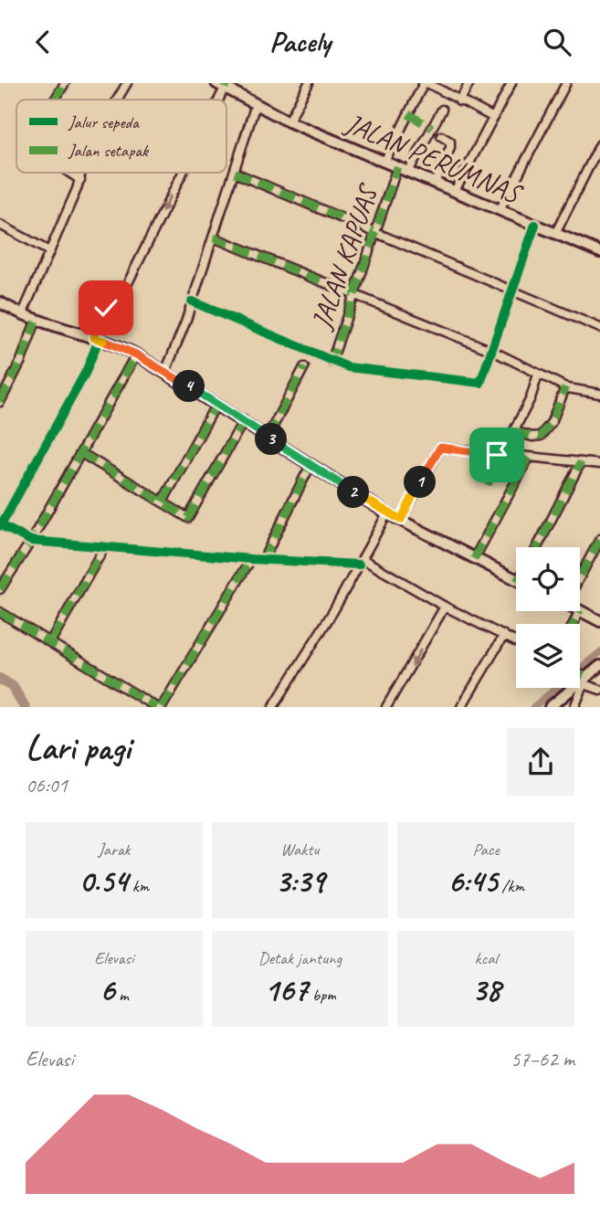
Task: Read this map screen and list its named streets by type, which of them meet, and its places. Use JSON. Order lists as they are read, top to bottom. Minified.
{"streets":{"main road":["JALAN PERUMNAS"],"street":["JALAN KAPUAS"]},"crossings":[["JALAN PERUMNAS","JALAN KAPUAS"]],"legend":["Jalur sepeda","Jalan setapak"],"page":{"header":"Pacely","pins":["4","3","1","2"],"heading":["Lari pagi","06:01"],"stats":[["Jarak","0.54 km"],["Waktu","3:39"],["Pace","6:45 /km"],["Elevasi","6 m"],["Detak jantung","167 bpm"],["kcal","38"]],"chart":["Elevasi","57–62 m"]}}
